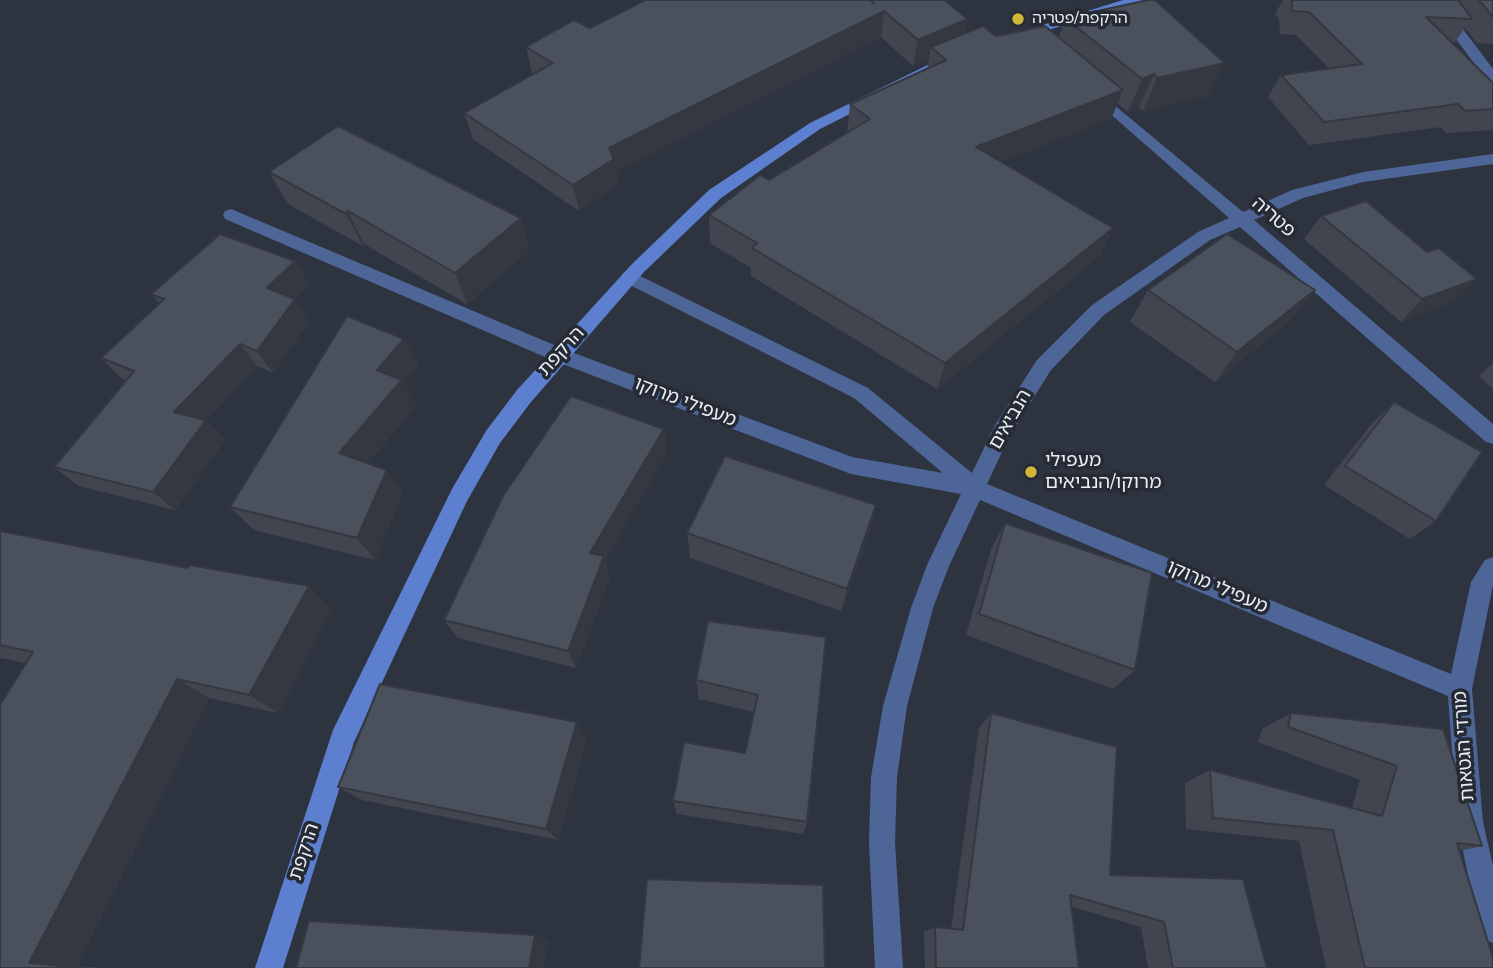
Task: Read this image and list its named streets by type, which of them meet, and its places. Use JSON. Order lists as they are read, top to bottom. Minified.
{"streets":{"street":["פטריה","הרקפת","מעפילי מרוקו","הנביאים","מורדי הגטאות"]},"crossings":[["פטריה","הנביאים"],["הרקפת","מעפילי מרוקו"],["מעפילי מרוקו","הנביאים"],["מעפילי מרוקו","מורדי הגטאות"]],"places":["הרקפת/פטריה","מעפילי מרוקו/הנביאים"]}
